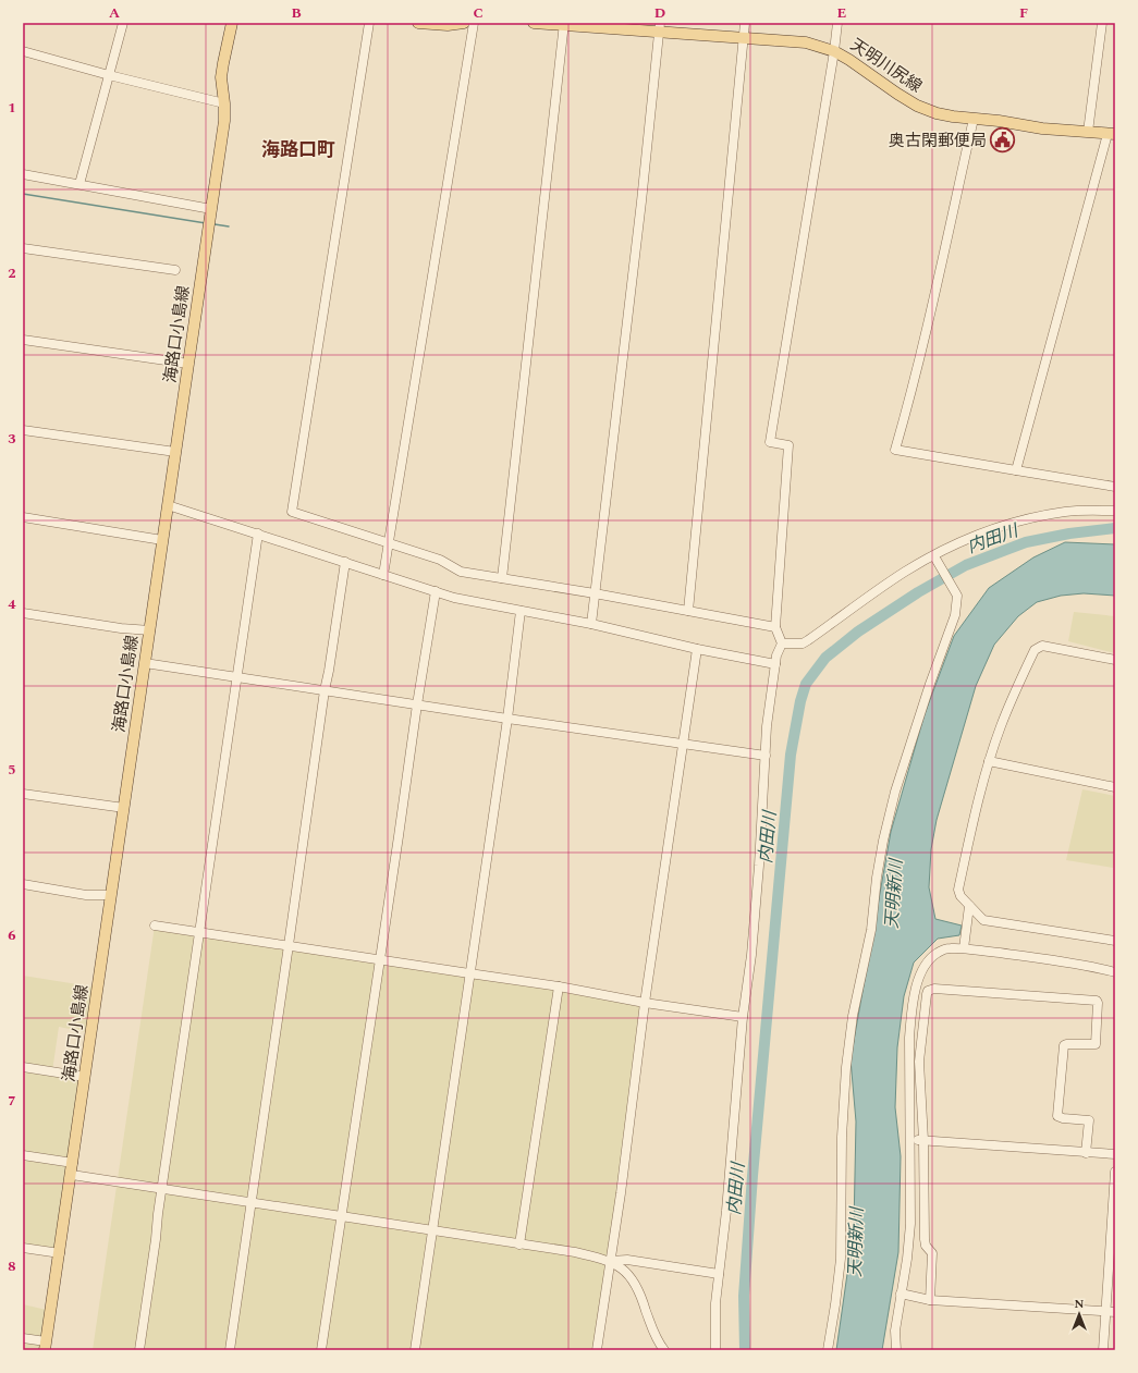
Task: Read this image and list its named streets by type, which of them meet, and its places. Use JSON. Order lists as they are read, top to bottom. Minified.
{"streets":{"main road":["天明川尻線","海路口小島線"]},"districts":["海路口町"],"water":["内田川","天明新川"],"places":{"public building":["奥古閑郵便局"]},"north":"top","grid":{"columns":["A","B","C","D","E","F"],"rows":["1","2","3","4","5","6","7","8"]}}
